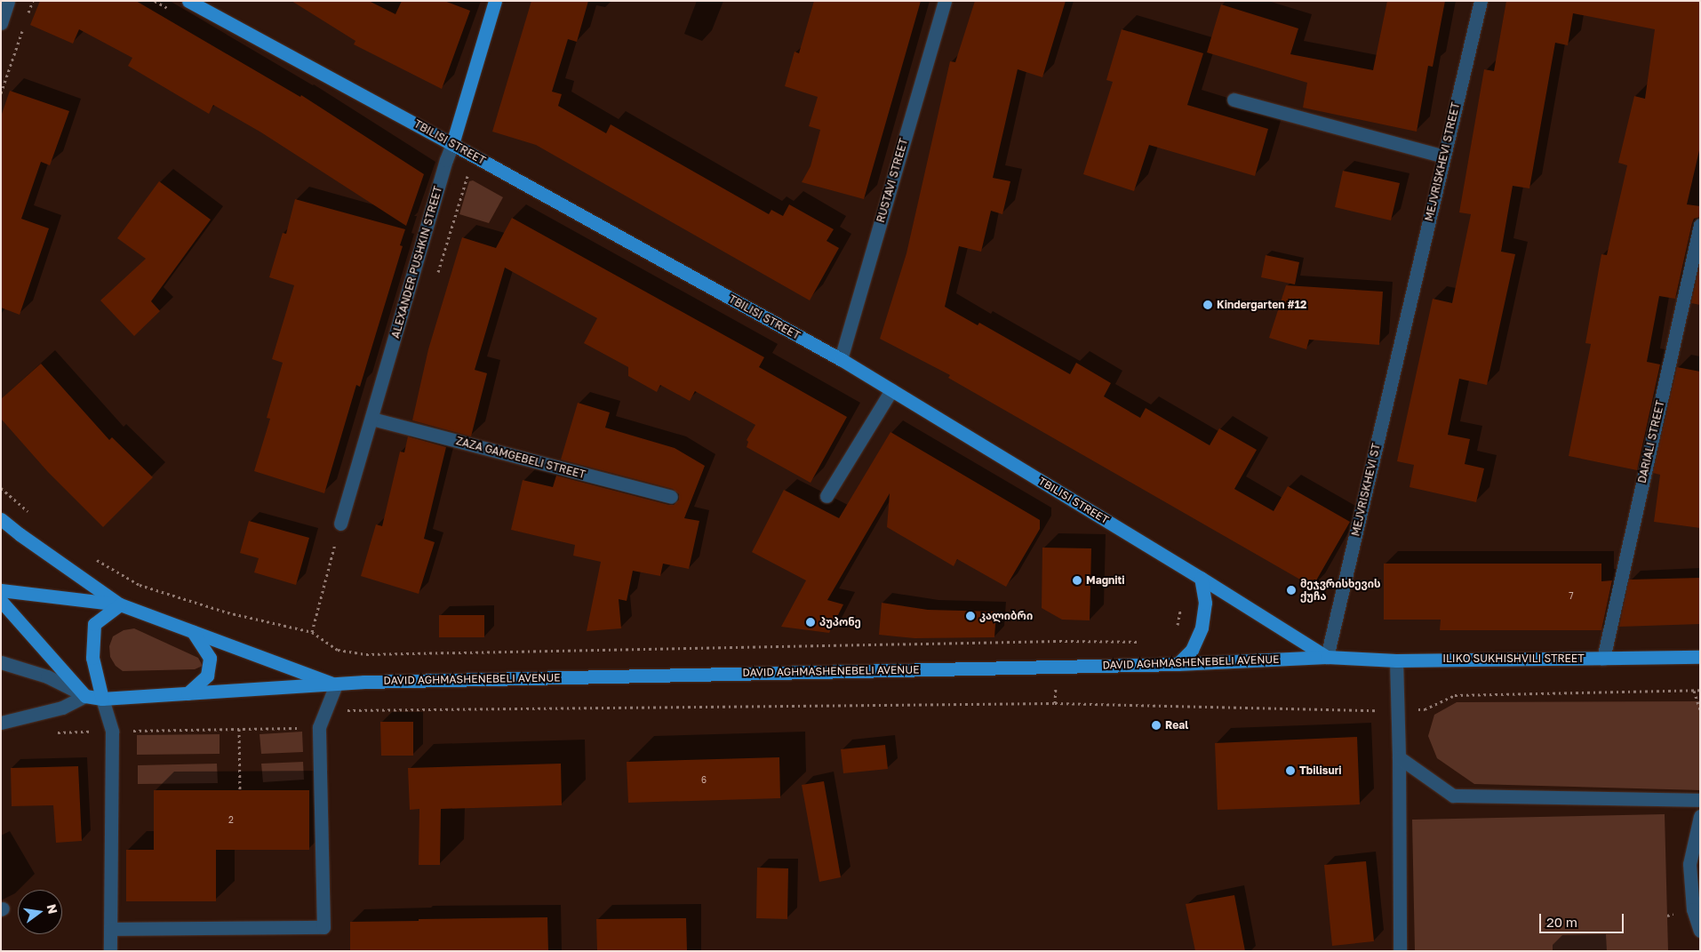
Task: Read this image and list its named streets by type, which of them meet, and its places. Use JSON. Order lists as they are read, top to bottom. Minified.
{"streets":{"main road":["TBILISI STREET","ALEXANDER PUSHKIN STREET","ILIKO SUKHISHVILI STREET","DAVID AGHMASHENEBELI AVENUE"],"street":["MEJVRISKHEVI STREET","RUSTAVI STREET","DARIALI STREET","ZAZA GAMGEBELI STREET","MEJVRISKHEVI ST"]},"crossings":[["TBILISI STREET","RUSTAVI STREET"],["TBILISI STREET","ALEXANDER PUSHKIN STREET"],["TBILISI STREET","MEJVRISKHEVI ST"],["TBILISI STREET","ILIKO SUKHISHVILI STREET"],["TBILISI STREET","DAVID AGHMASHENEBELI AVENUE"],["MEJVRISKHEVI STREET","MEJVRISKHEVI ST"],["ALEXANDER PUSHKIN STREET","ZAZA GAMGEBELI STREET"],["DARIALI STREET","ILIKO SUKHISHVILI STREET"],["MEJVRISKHEVI ST","ILIKO SUKHISHVILI STREET"],["MEJVRISKHEVI ST","DAVID AGHMASHENEBELI AVENUE"],["ILIKO SUKHISHVILI STREET","DAVID AGHMASHENEBELI AVENUE"]],"places":["Kindergarten #12","Magniti","მეჯვრისხევის ქუჩა","კალიბრი","პუპონე","Real","Tbilisuri"],"house_numbers":["7","6","2"],"scale_bar":"20 m","north":"right"}
